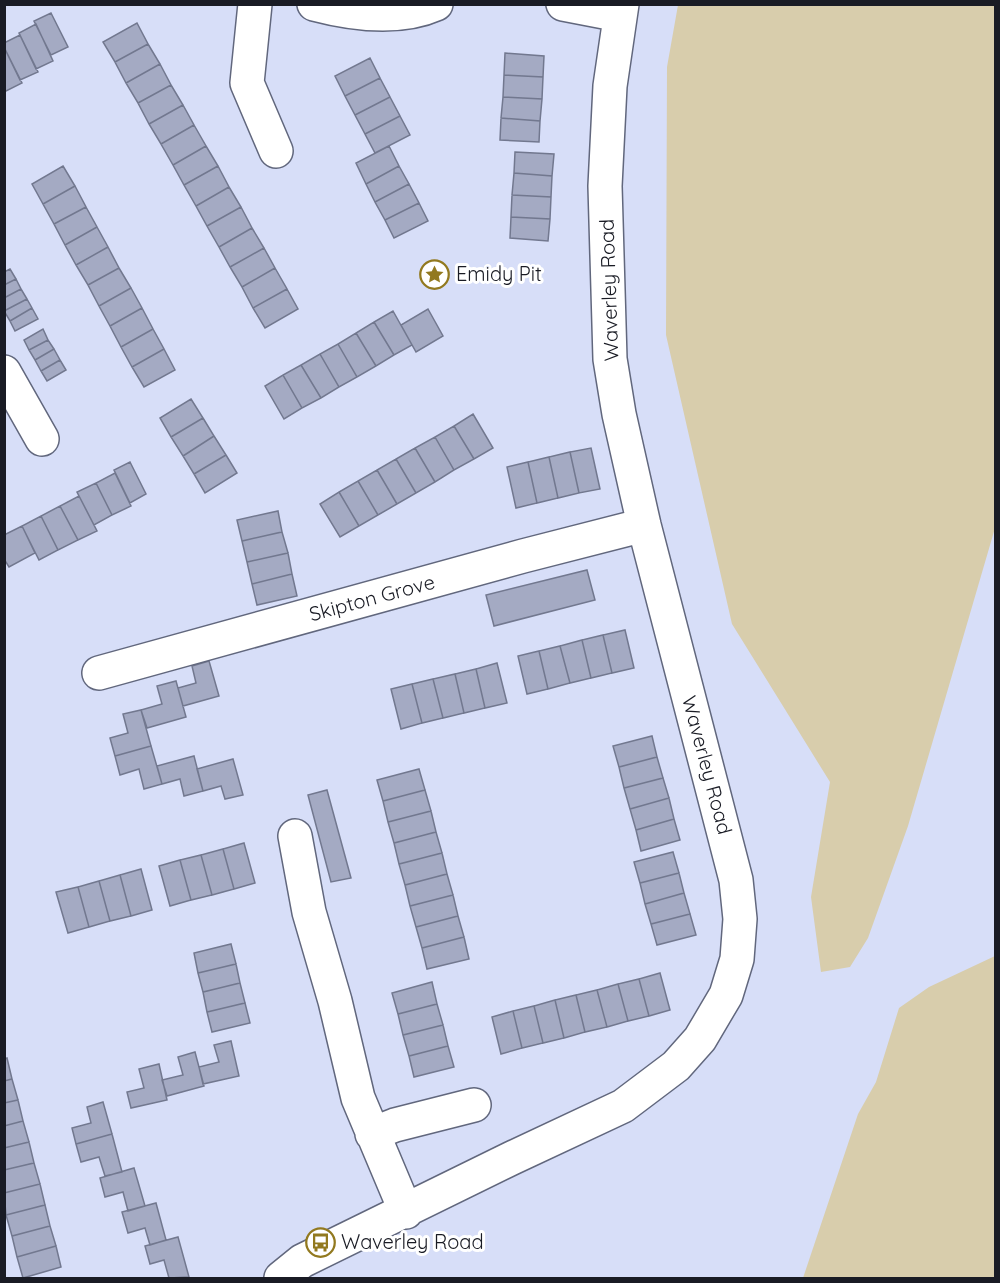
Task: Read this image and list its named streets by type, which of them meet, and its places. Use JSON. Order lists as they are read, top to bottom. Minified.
{"streets":{"street":["Waverley Road","Skipton Grove"]},"crossings":[["Waverley Road","Skipton Grove"]],"places":{"place":["Emidy Pit"],"bus stop":["Waverley Road"]}}
